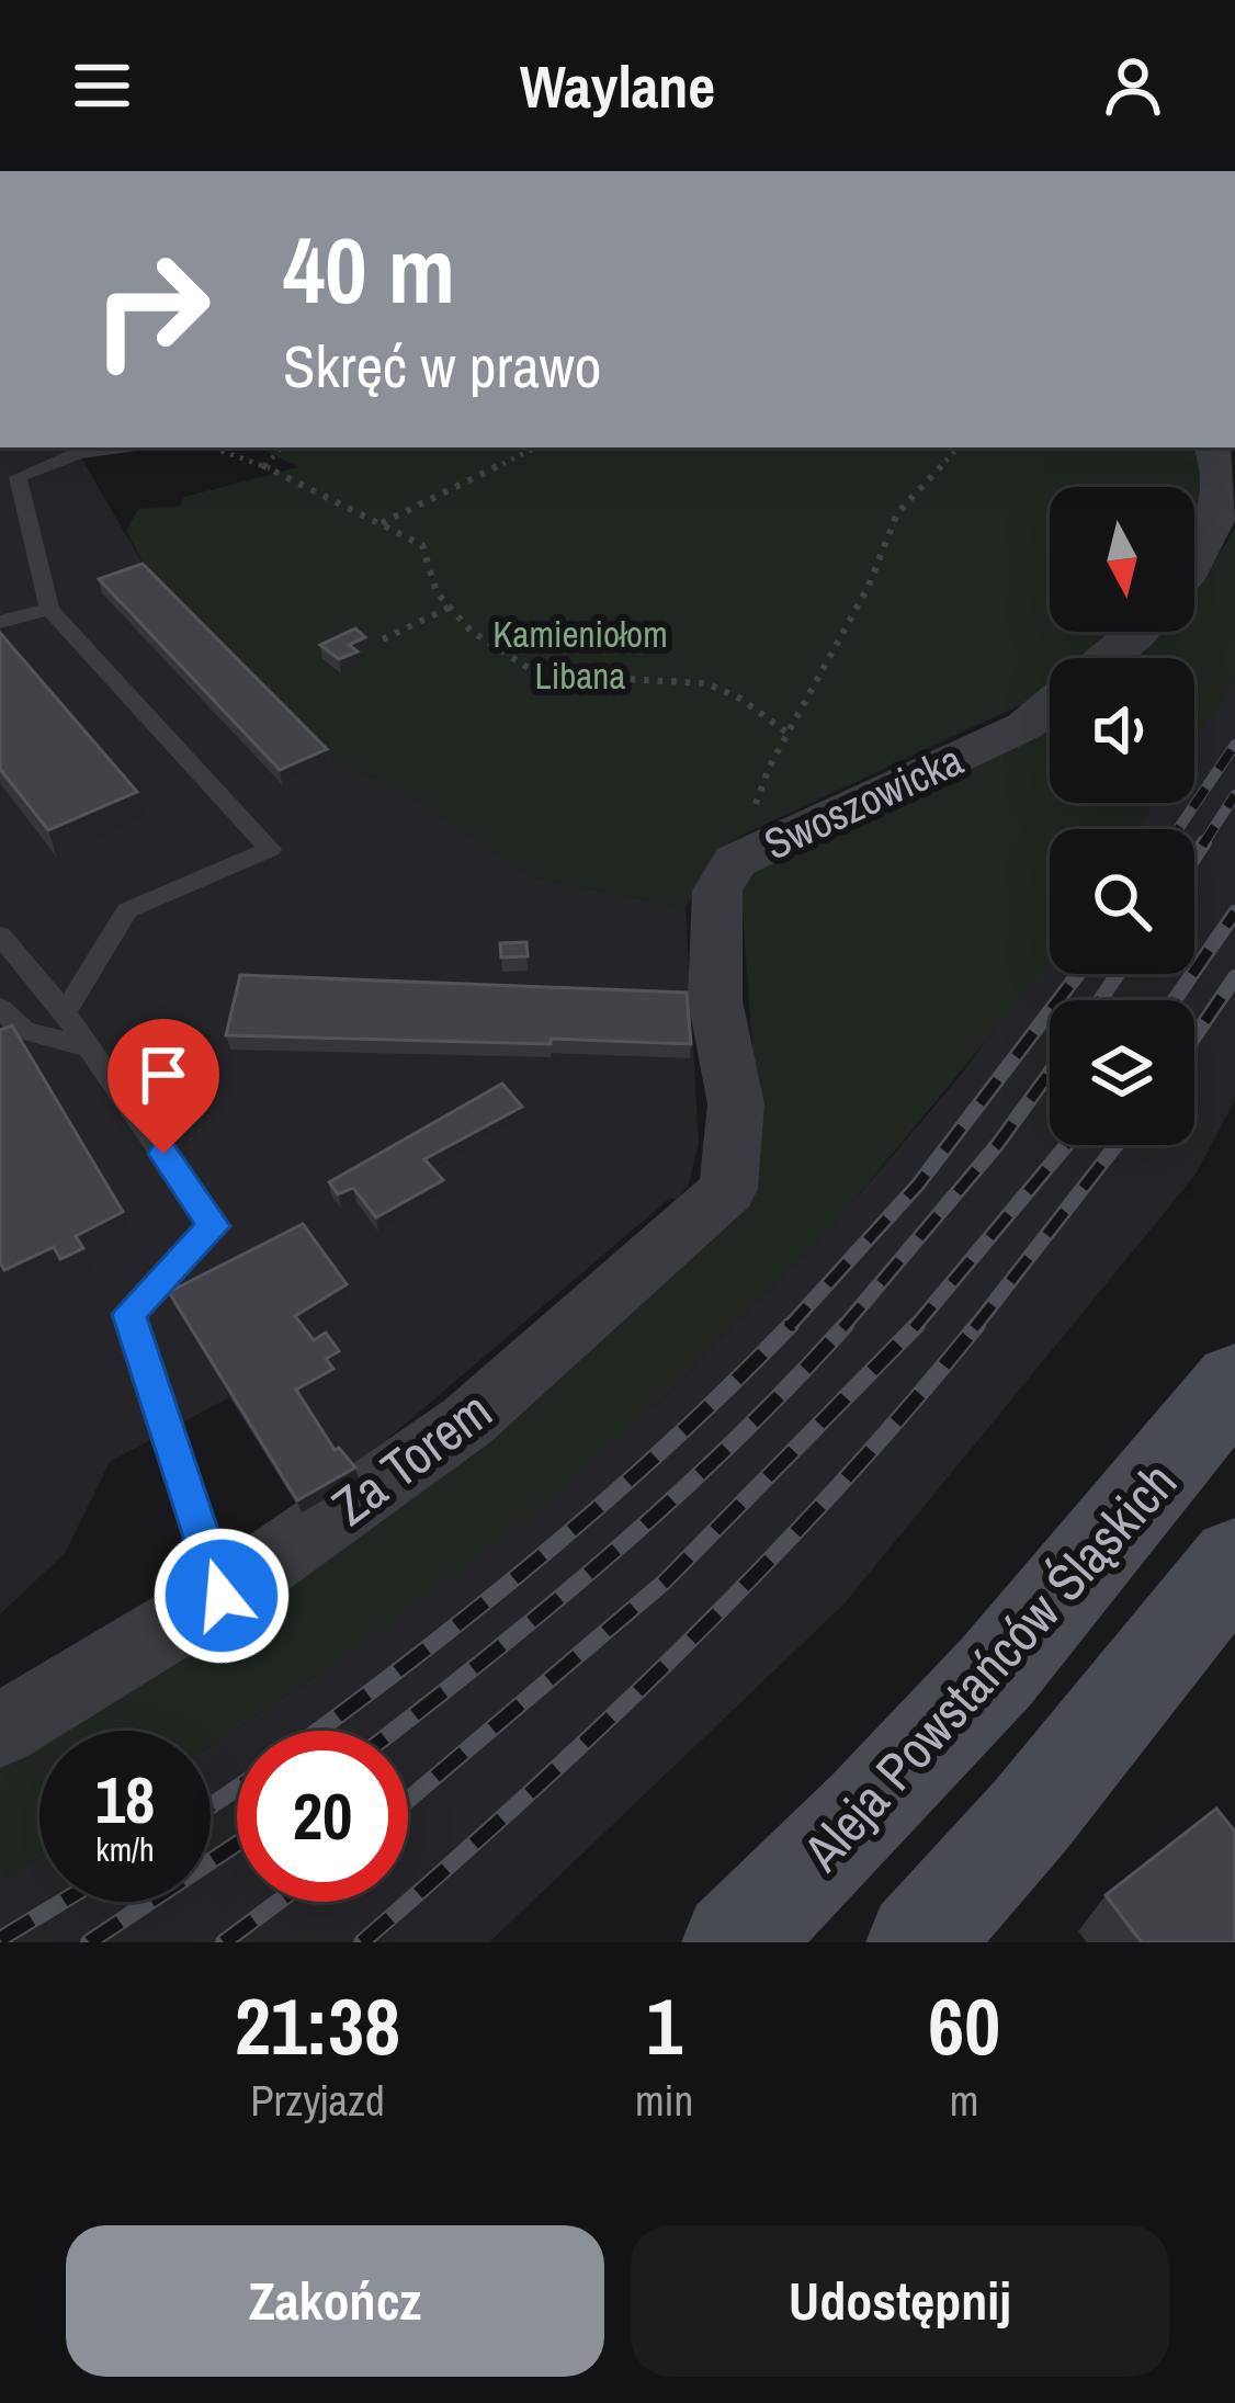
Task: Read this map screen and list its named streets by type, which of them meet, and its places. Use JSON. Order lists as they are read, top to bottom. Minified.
{"streets":{"main road":["Aleja Powstańców Śląskich"],"street":["Swoszowicka","Za Torem"]},"crossings":[["Swoszowicka","Za Torem"]],"parks":["Kamieniołom Libana"],"north":"bottom","page":{"header":"Waylane","turn":["40 m","Skręć w prawo"],"speed":"18 km/h","limit":"20","eta":["21:38","Przyjazd","1","min","60","m"],"buttons":["Zakończ","Udostępnij"]}}
